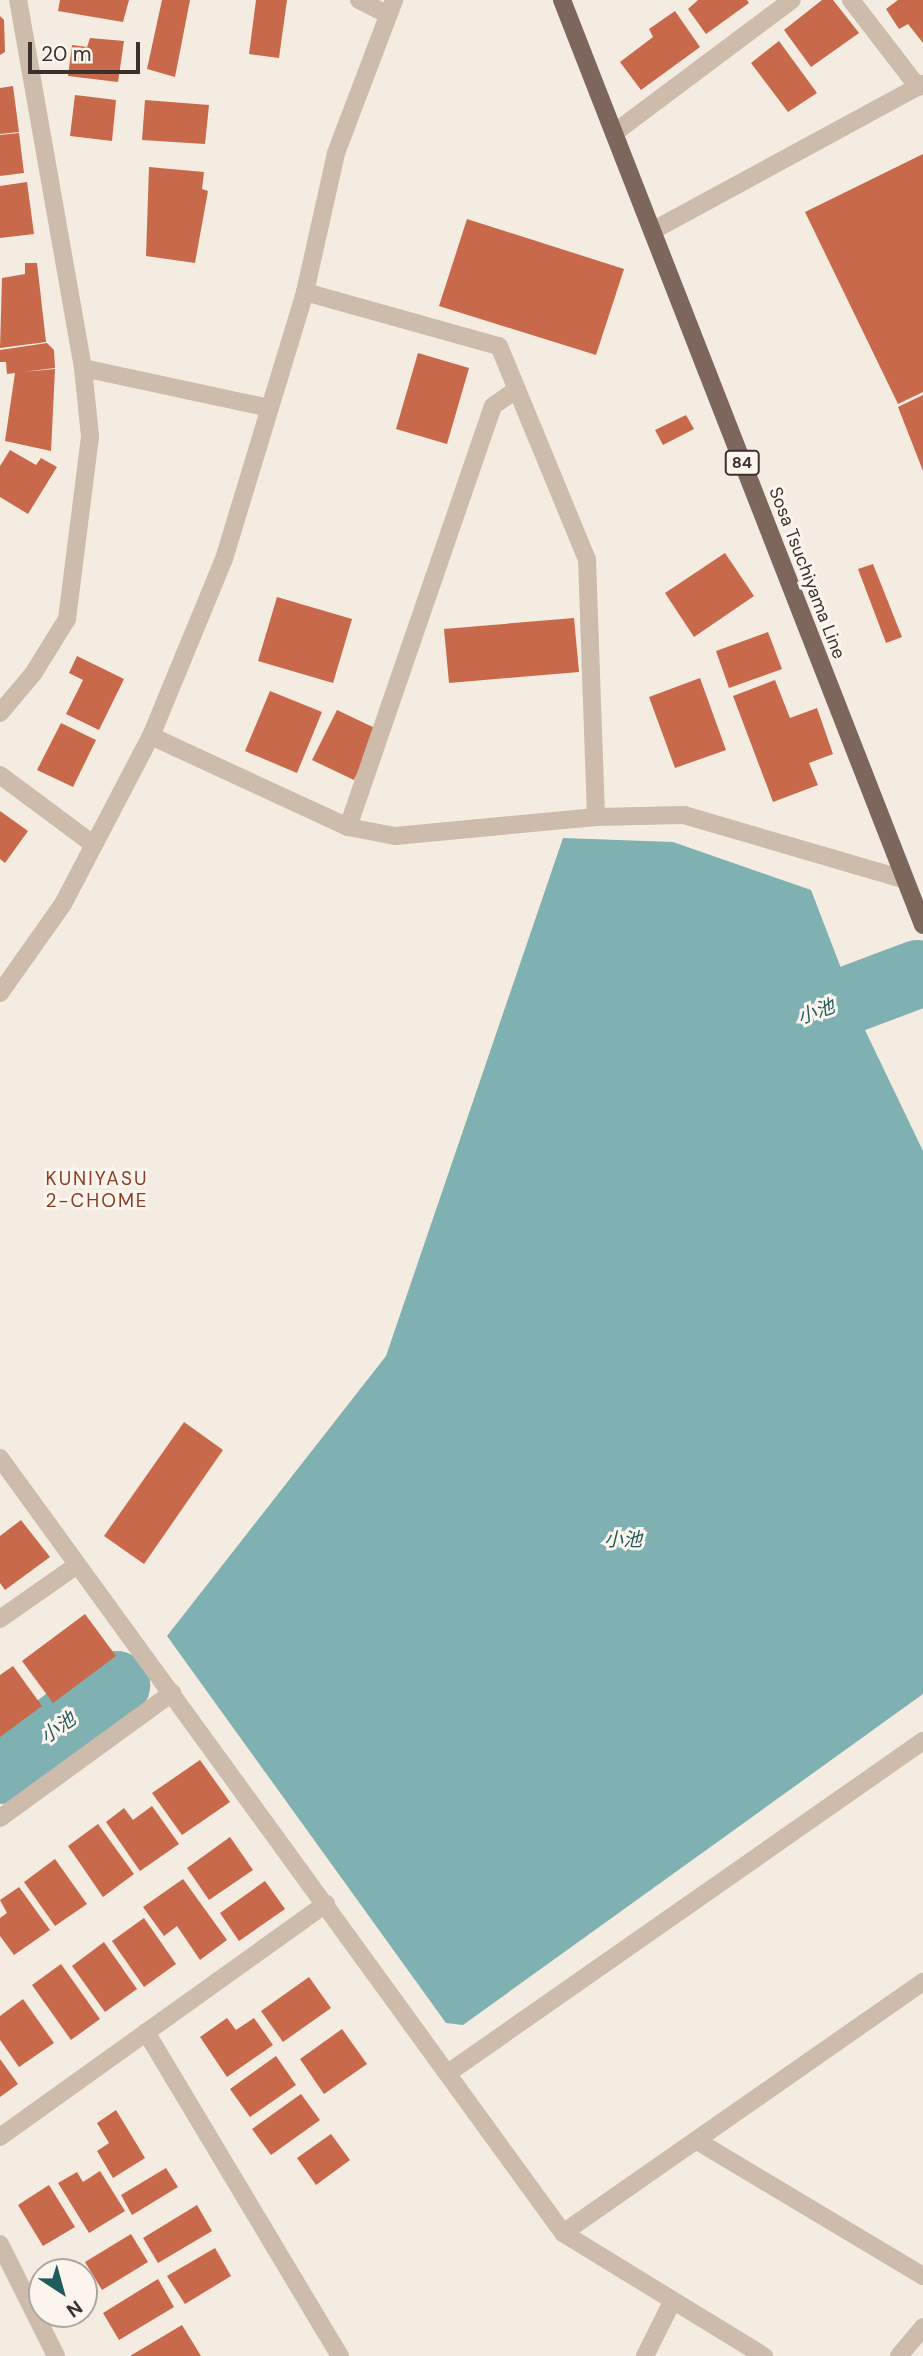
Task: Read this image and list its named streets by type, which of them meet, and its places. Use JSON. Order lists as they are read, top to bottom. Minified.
{"streets":{"main road":["84","Sosa Tsuchiyama Line"]},"districts":["KUNIYASU 2-CHOME"],"water":["小池"],"scale_bar":"20 m","north":"bottom right"}
